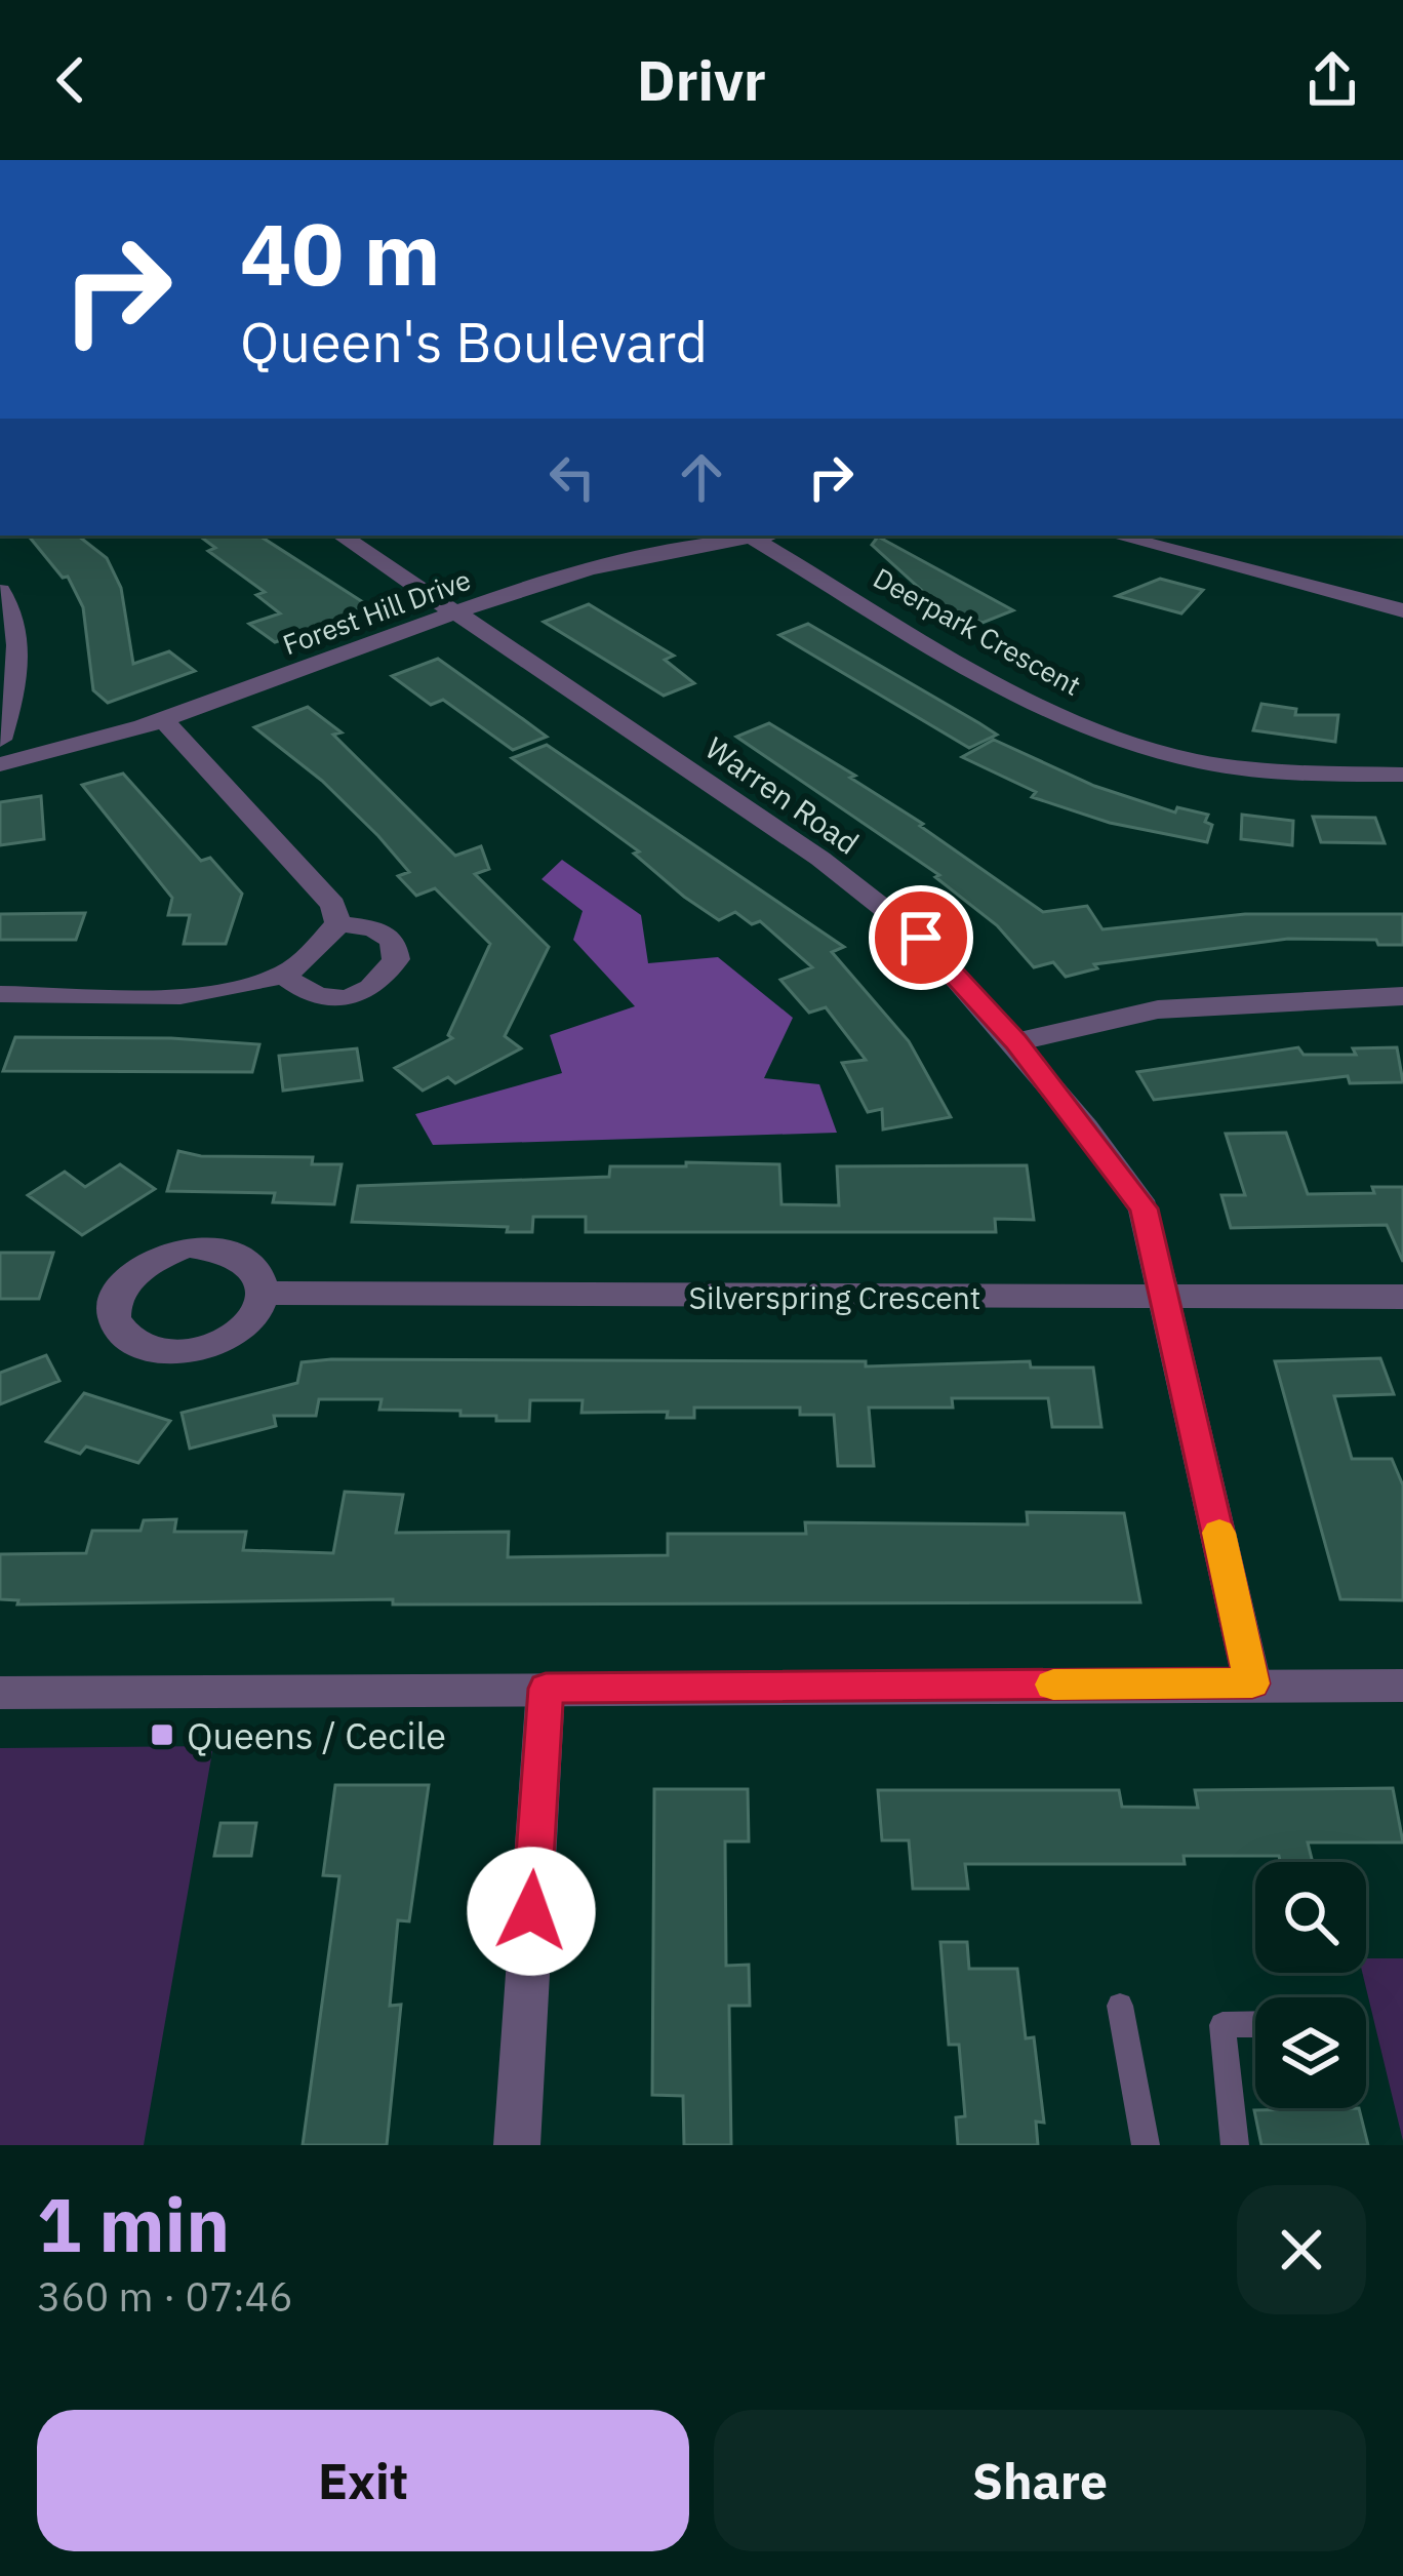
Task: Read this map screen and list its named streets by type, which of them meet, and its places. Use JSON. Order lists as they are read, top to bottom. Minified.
{"streets":{"street":["Forest Hill Drive","Deerpark Crescent","Warren Road","Silverspring Crescent"]},"crossings":[["Forest Hill Drive","Deerpark Crescent"],["Forest Hill Drive","Warren Road"],["Warren Road","Silverspring Crescent"]],"places":{"transit":["Queens / Cecile"]},"page":{"header":"Drivr","turn":["40 m","Queen's Boulevard"],"heading":["1 min","360 m · 07:46"],"buttons":["Exit","Share"]}}
